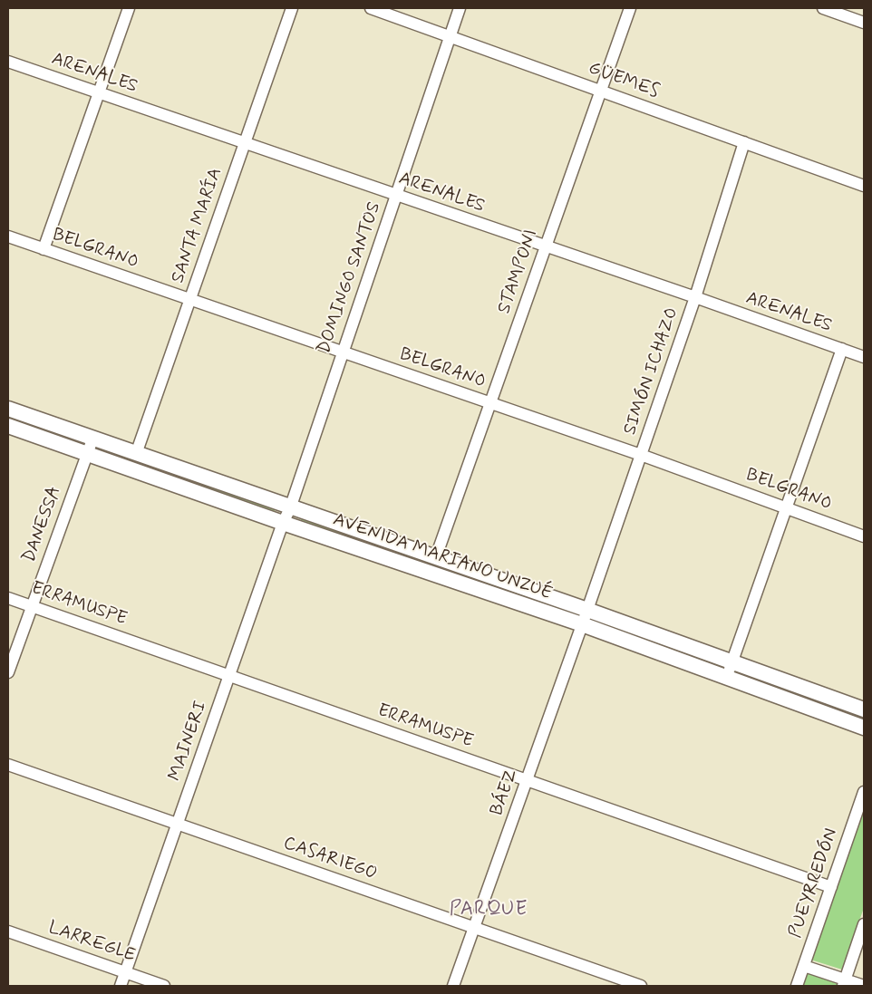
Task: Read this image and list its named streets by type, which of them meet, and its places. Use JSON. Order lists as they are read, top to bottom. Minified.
{"streets":{"main road":["AVENIDA MARIANO UNZUÉ"],"street":["ARENALES","GÜEMES","SANTA MARÍA","BELGRANO","STAMPONI","DOMINGO SANTOS","SIMÓN ICHAZO","DANESSA","ERRAMUSPE","MAINERI","BÁEZ","CASARIEGO","PUEYRREDÓN","LARREGLE"]},"crossings":[["ARENALES","SANTA MARÍA"],["ARENALES","STAMPONI"],["ARENALES","DOMINGO SANTOS"],["ARENALES","SIMÓN ICHAZO"],["GÜEMES","STAMPONI"],["GÜEMES","DOMINGO SANTOS"],["GÜEMES","SIMÓN ICHAZO"],["SANTA MARÍA","BELGRANO"],["SANTA MARÍA","AVENIDA MARIANO UNZUÉ"],["BELGRANO","STAMPONI"],["BELGRANO","DOMINGO SANTOS"],["BELGRANO","SIMÓN ICHAZO"],["DOMINGO SANTOS","AVENIDA MARIANO UNZUÉ"],["DOMINGO SANTOS","MAINERI"],["SIMÓN ICHAZO","AVENIDA MARIANO UNZUÉ"],["SIMÓN ICHAZO","BÁEZ"],["DANESSA","AVENIDA MARIANO UNZUÉ"],["DANESSA","ERRAMUSPE"],["AVENIDA MARIANO UNZUÉ","MAINERI"],["AVENIDA MARIANO UNZUÉ","BÁEZ"],["ERRAMUSPE","MAINERI"],["ERRAMUSPE","BÁEZ"],["ERRAMUSPE","PUEYRREDÓN"],["MAINERI","CASARIEGO"],["MAINERI","LARREGLE"],["BÁEZ","CASARIEGO"]],"districts":["PARQUE"]}
